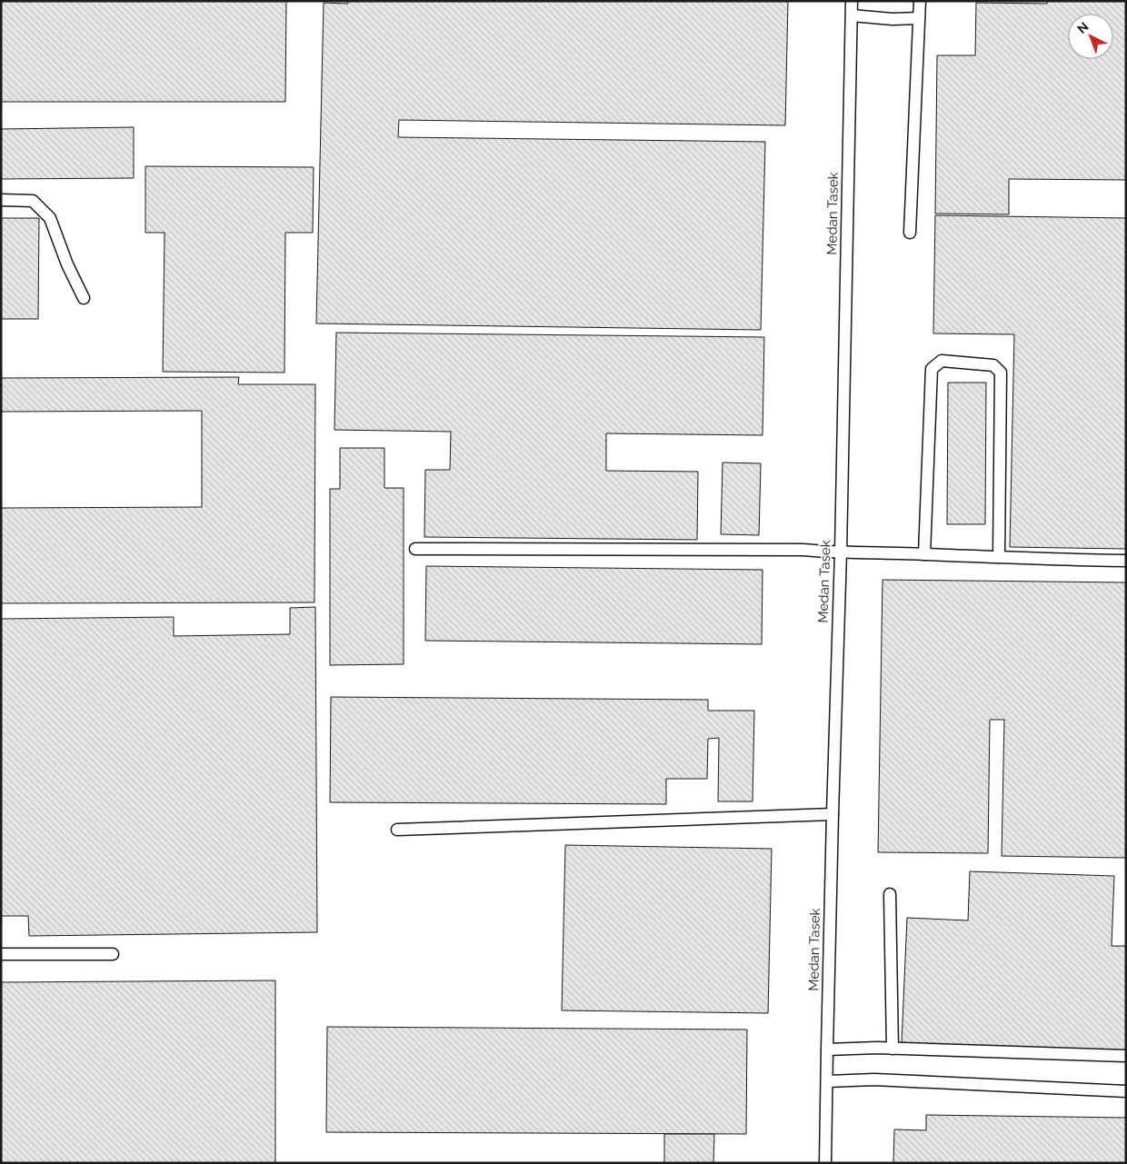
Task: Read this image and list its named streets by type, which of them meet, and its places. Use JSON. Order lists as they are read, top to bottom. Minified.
{"streets":{"lane":["Medan Tasek"]},"north":"top left"}
